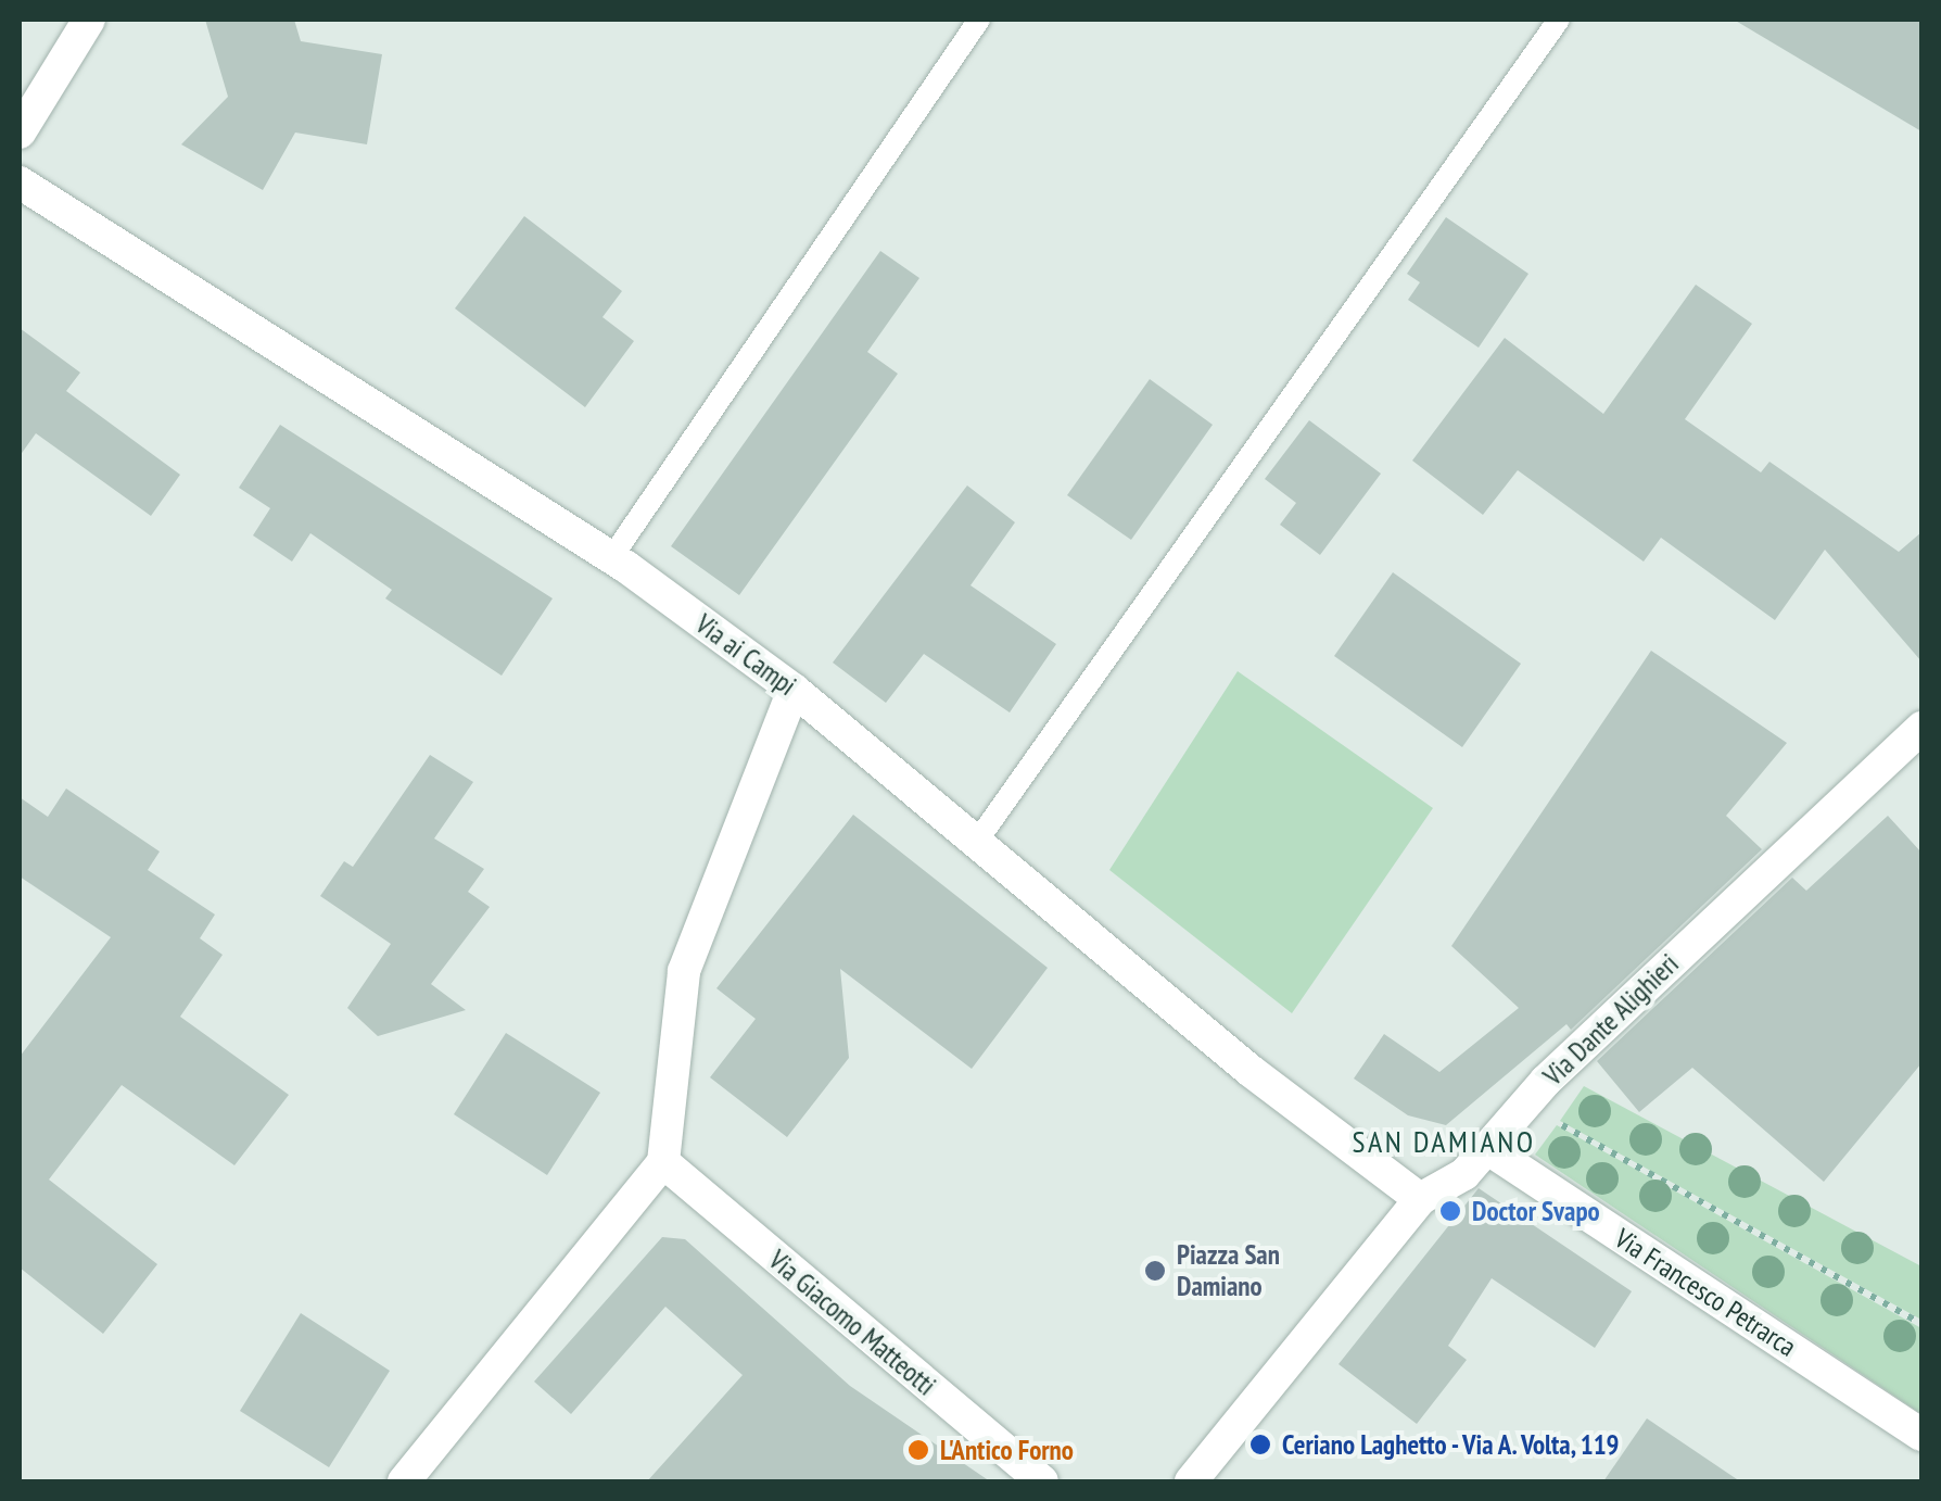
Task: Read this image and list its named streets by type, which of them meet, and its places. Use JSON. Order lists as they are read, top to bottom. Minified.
{"streets":{"street":["Via ai Campi","Via Dante Alighieri","Via Francesco Petrarca","Via Giacomo Matteotti"]},"crossings":[["Via ai Campi","Via Dante Alighieri"],["Via Dante Alighieri","Via Francesco Petrarca"]],"districts":["SAN DAMIANO"],"places":["Doctor Svapo","Piazza San Damiano","Ceriano Laghetto - Via A. Volta, 119","L'Antico Forno"]}
